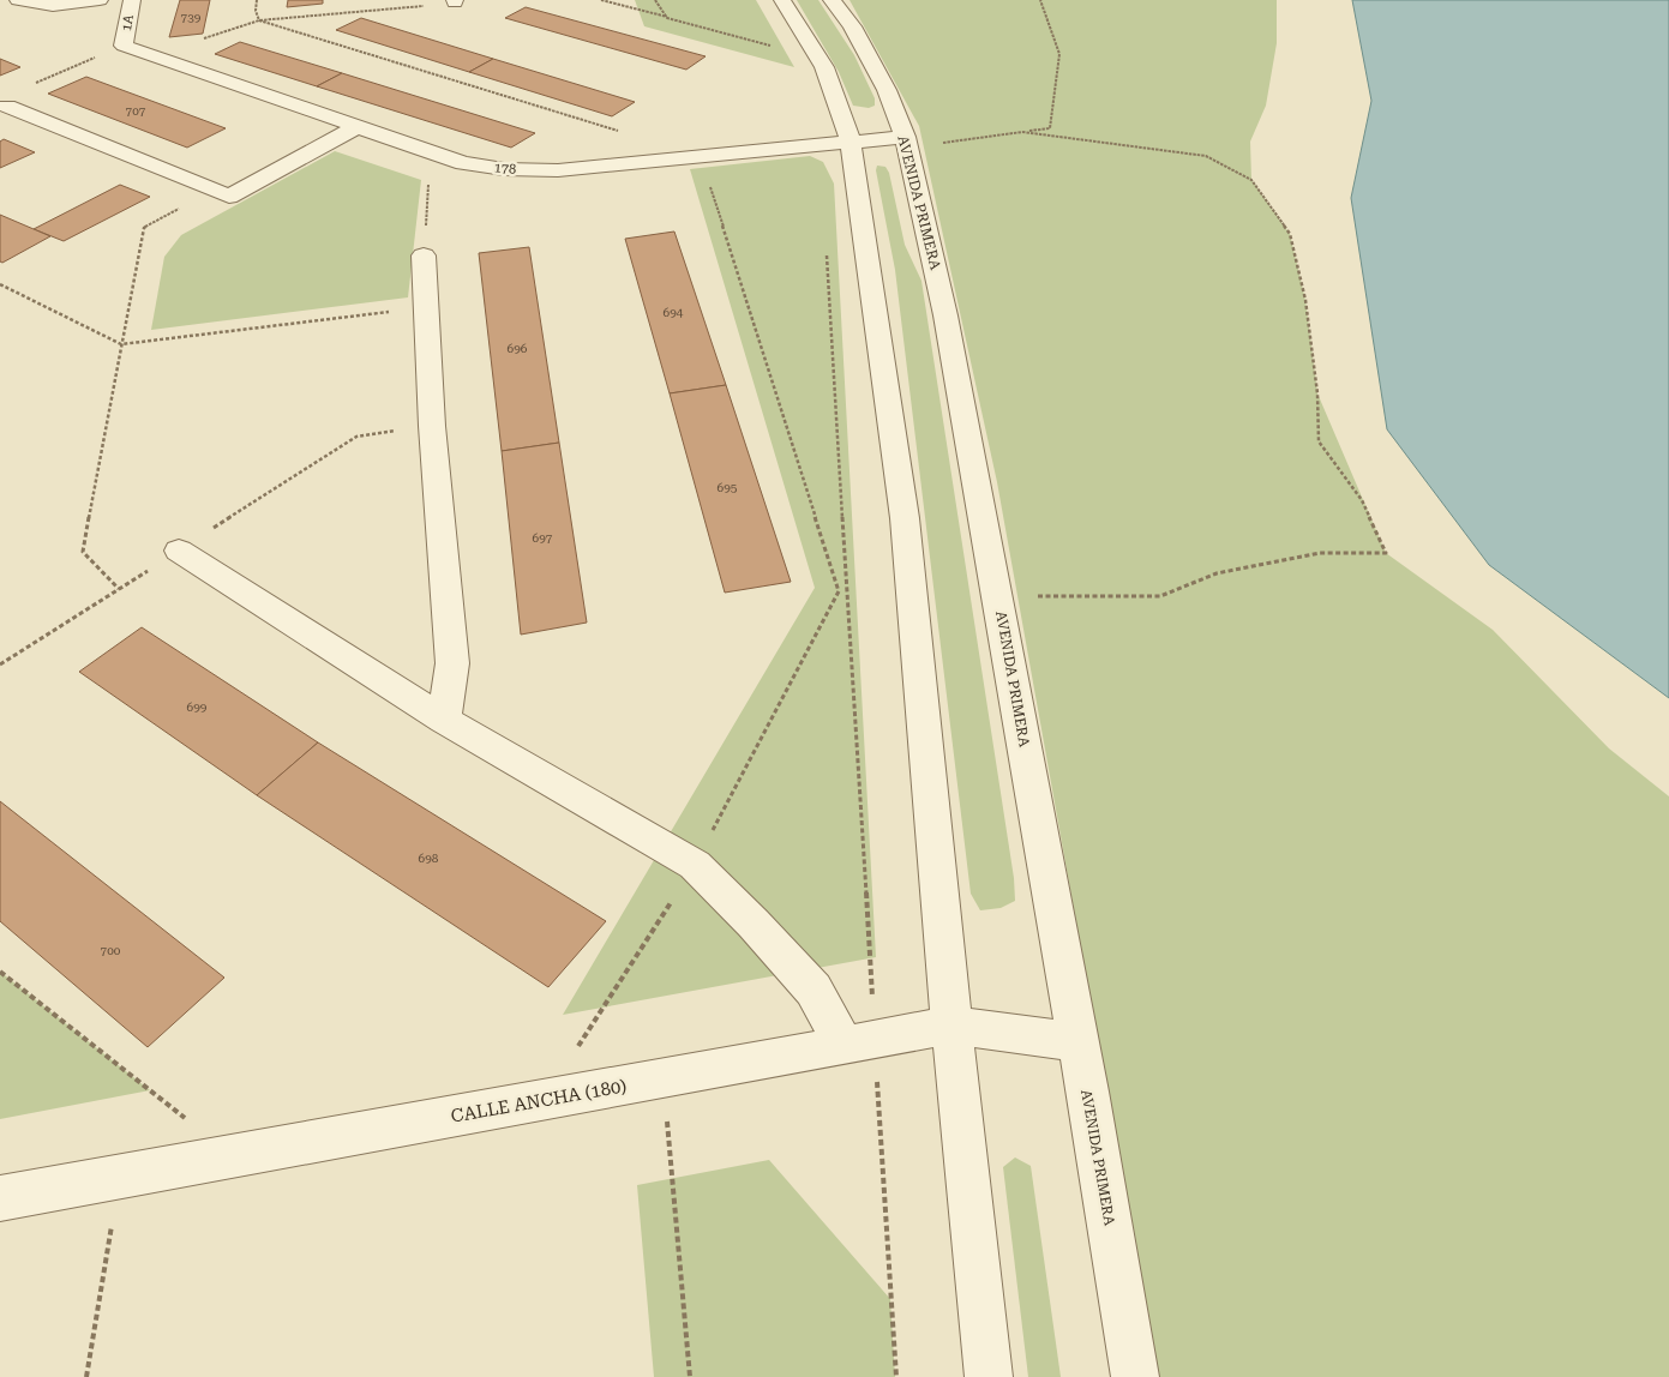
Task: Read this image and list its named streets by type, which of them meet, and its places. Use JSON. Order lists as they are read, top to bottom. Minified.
{"streets":{"street":["1A","178","AVENIDA PRIMERA","CALLE ANCHA (180)"]},"crossings":[["1A","178"],["178","AVENIDA PRIMERA"],["AVENIDA PRIMERA","CALLE ANCHA (180)"]],"house_numbers":["739","707","694","696","695","697","699","698","700"]}
